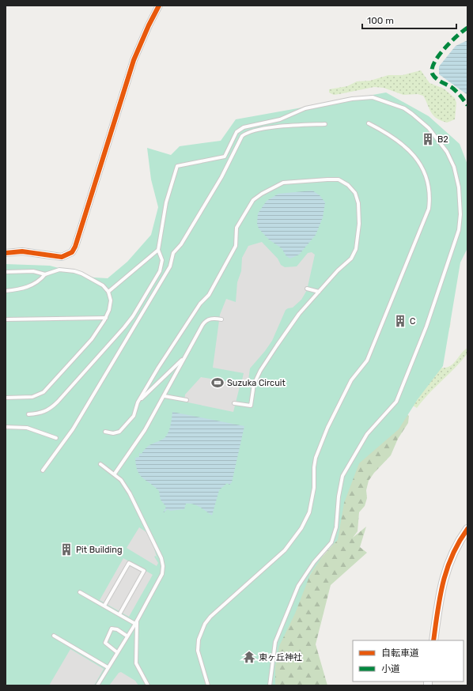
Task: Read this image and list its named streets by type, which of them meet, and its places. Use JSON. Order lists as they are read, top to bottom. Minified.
{"places":{"building":["B2","C","Pit Building"],"sports":["Suzuka Circuit"],"temple":["東ヶ丘神社"]},"legend":["自転車道","小道"],"scale_bar":"100 m"}
